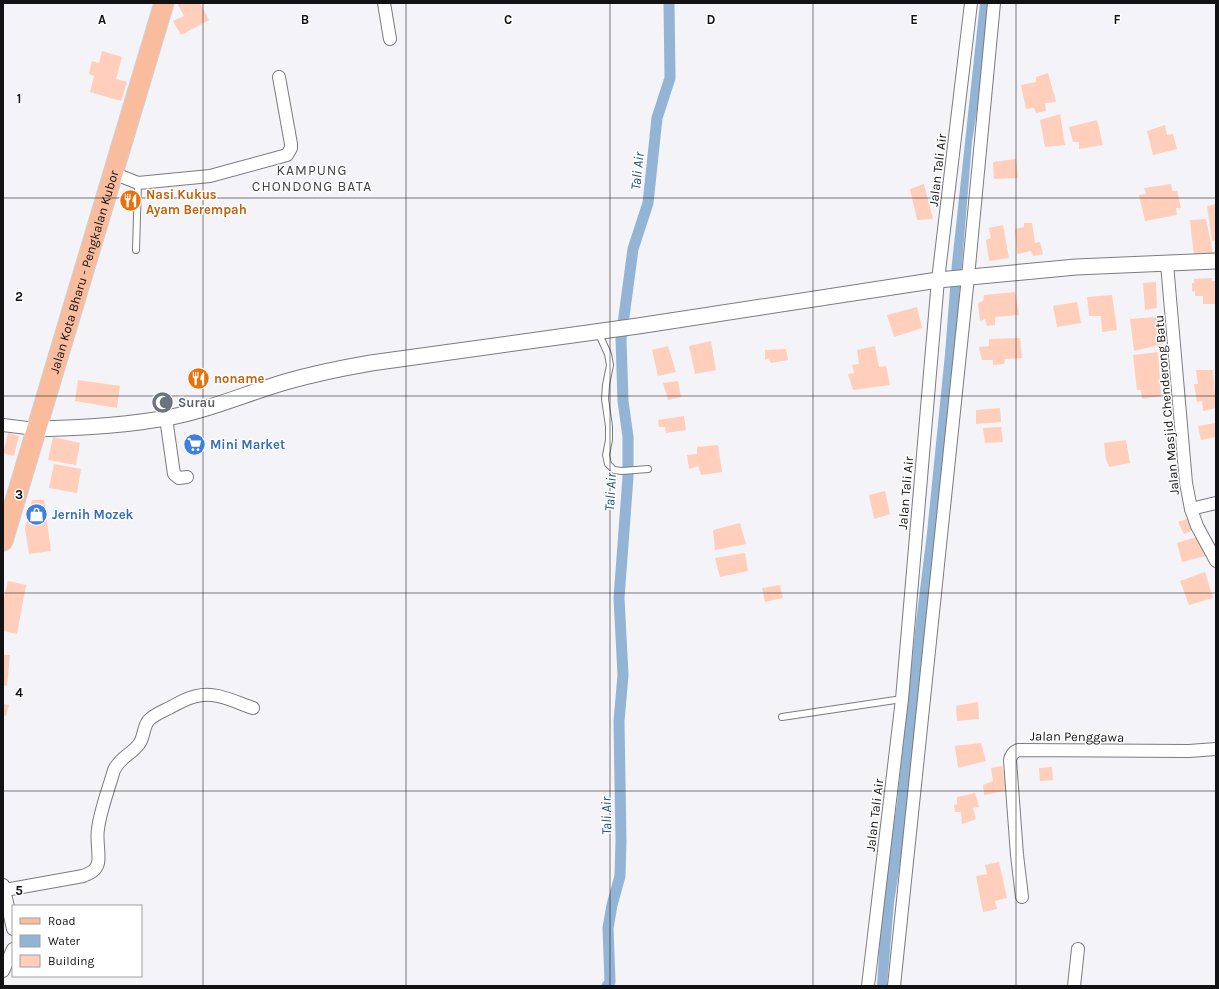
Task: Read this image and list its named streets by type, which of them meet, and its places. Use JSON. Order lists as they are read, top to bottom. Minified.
{"streets":{"main road":["Jalan Kota Bharu - Pengkalan Kubor"],"street":["Jalan Tali Air","Jalan Masjid Chenderong Batu","Jalan Penggawa"]},"districts":["KAMPUNG CHONDONG BATA"],"water":["Tali Air"],"places":{"restaurant":["Nasi Kukus Ayam Berempah","noname"],"mosque":["Surau"],"supermarket":["Mini Market"],"shop":["Jernih Mozek"]},"legend":["Road","Water","Building"],"grid":{"columns":["A","B","C","D","E","F"],"rows":["1","2","3","4","5"]}}
